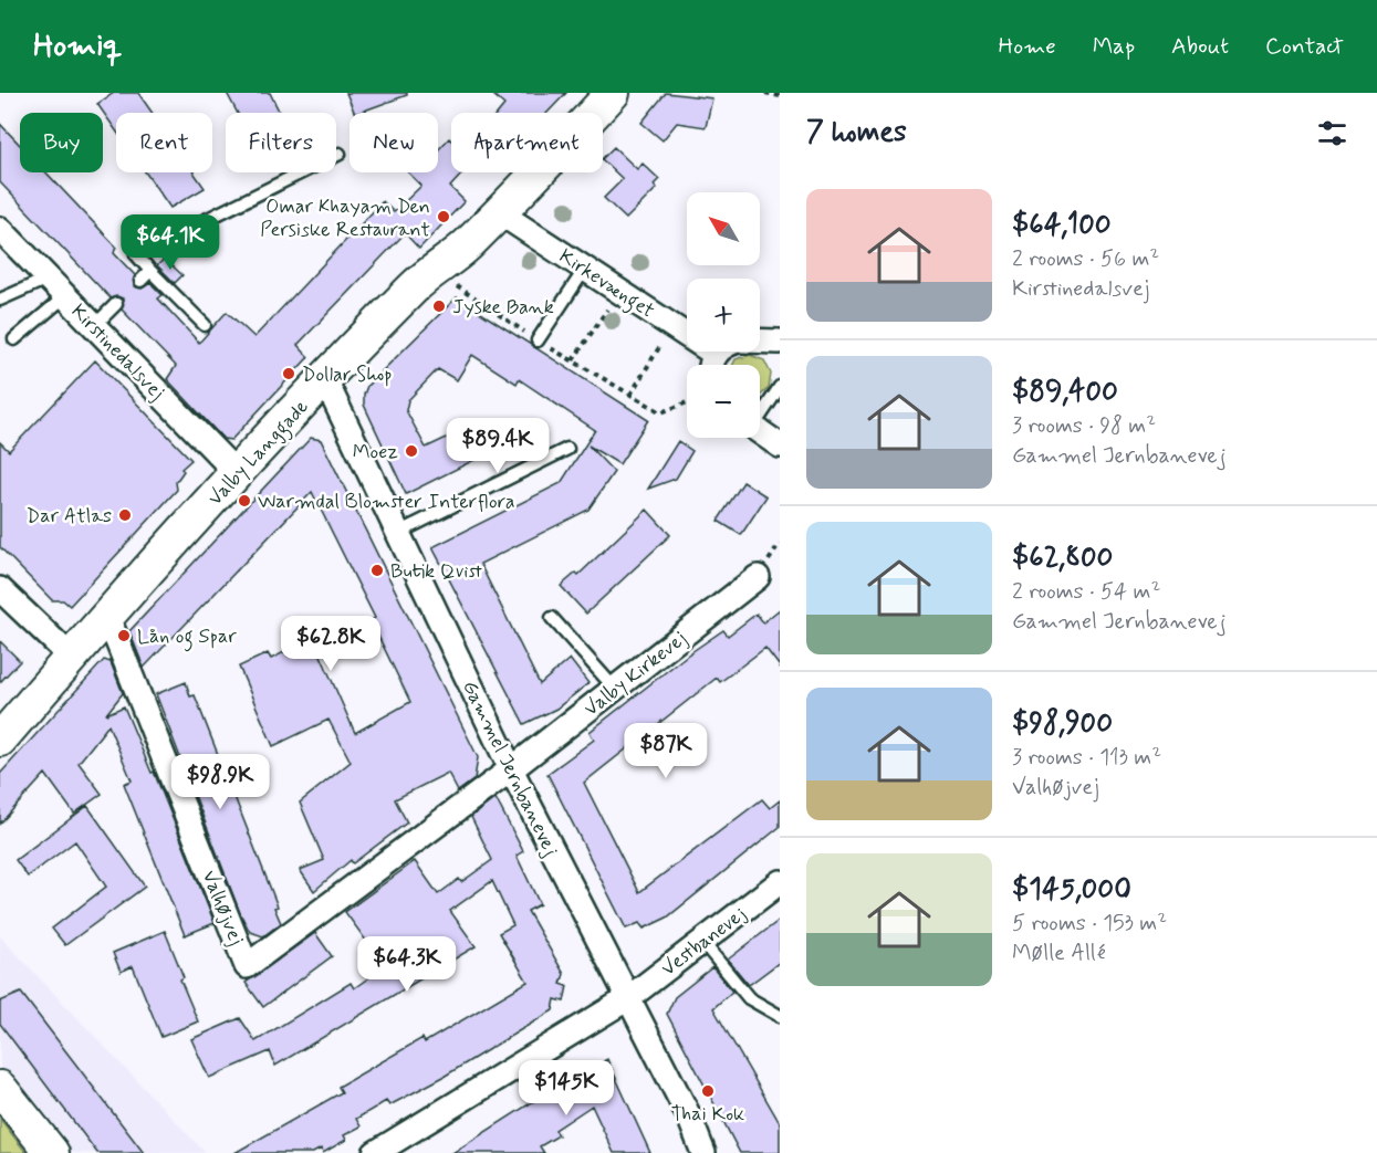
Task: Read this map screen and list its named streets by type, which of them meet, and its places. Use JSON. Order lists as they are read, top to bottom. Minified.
{"streets":{"street":["Kirkevænget","Kirstinedalsvej","Valby Langgade","Valby Kirkevej","Gammel Jernbanevej","Valhøjvej","Vestbanevej"]},"crossings":[["Kirkevænget","Valby Langgade"],["Kirstinedalsvej","Valby Langgade"],["Valby Langgade","Gammel Jernbanevej"],["Valby Langgade","Valhøjvej"],["Valby Kirkevej","Gammel Jernbanevej"],["Valby Kirkevej","Valhøjvej"],["Gammel Jernbanevej","Valhøjvej"],["Gammel Jernbanevej","Vestbanevej"]],"places":["Omar Khayam Den Persiske Restaurant","Jyske Bank","Dollar Shop","Moez","Warmdal Blomster Interflora","Dar Atlas","Butik Qvist","Lån og Spar","Thai Kok"],"north":"top left","page":{"header":"Homiq","nav":["Home","Map","About","Contact"],"heading":"7 homes","chip":["Buy","Rent","Filters","New","Apartment"],"list":[{"name":"$64,100","note":"2 rooms · 56 m² · Kirstinedalsvej"},{"name":"$89,400","note":"3 rooms · 98 m² · Gammel Jernbanevej"},{"name":"$62,800","note":"2 rooms · 54 m² · Gammel Jernbanevej"},{"name":"$98,900","note":"3 rooms · 113 m² · Valhøjvej"},{"name":"$145,000","note":"5 rooms · 153 m² · Mølle Allé"}],"map_buttons":["+","−"],"price":["$64.1K","$89.4K","$62.8K","$87K","$98.9K","$64.3K","$145K"]}}
